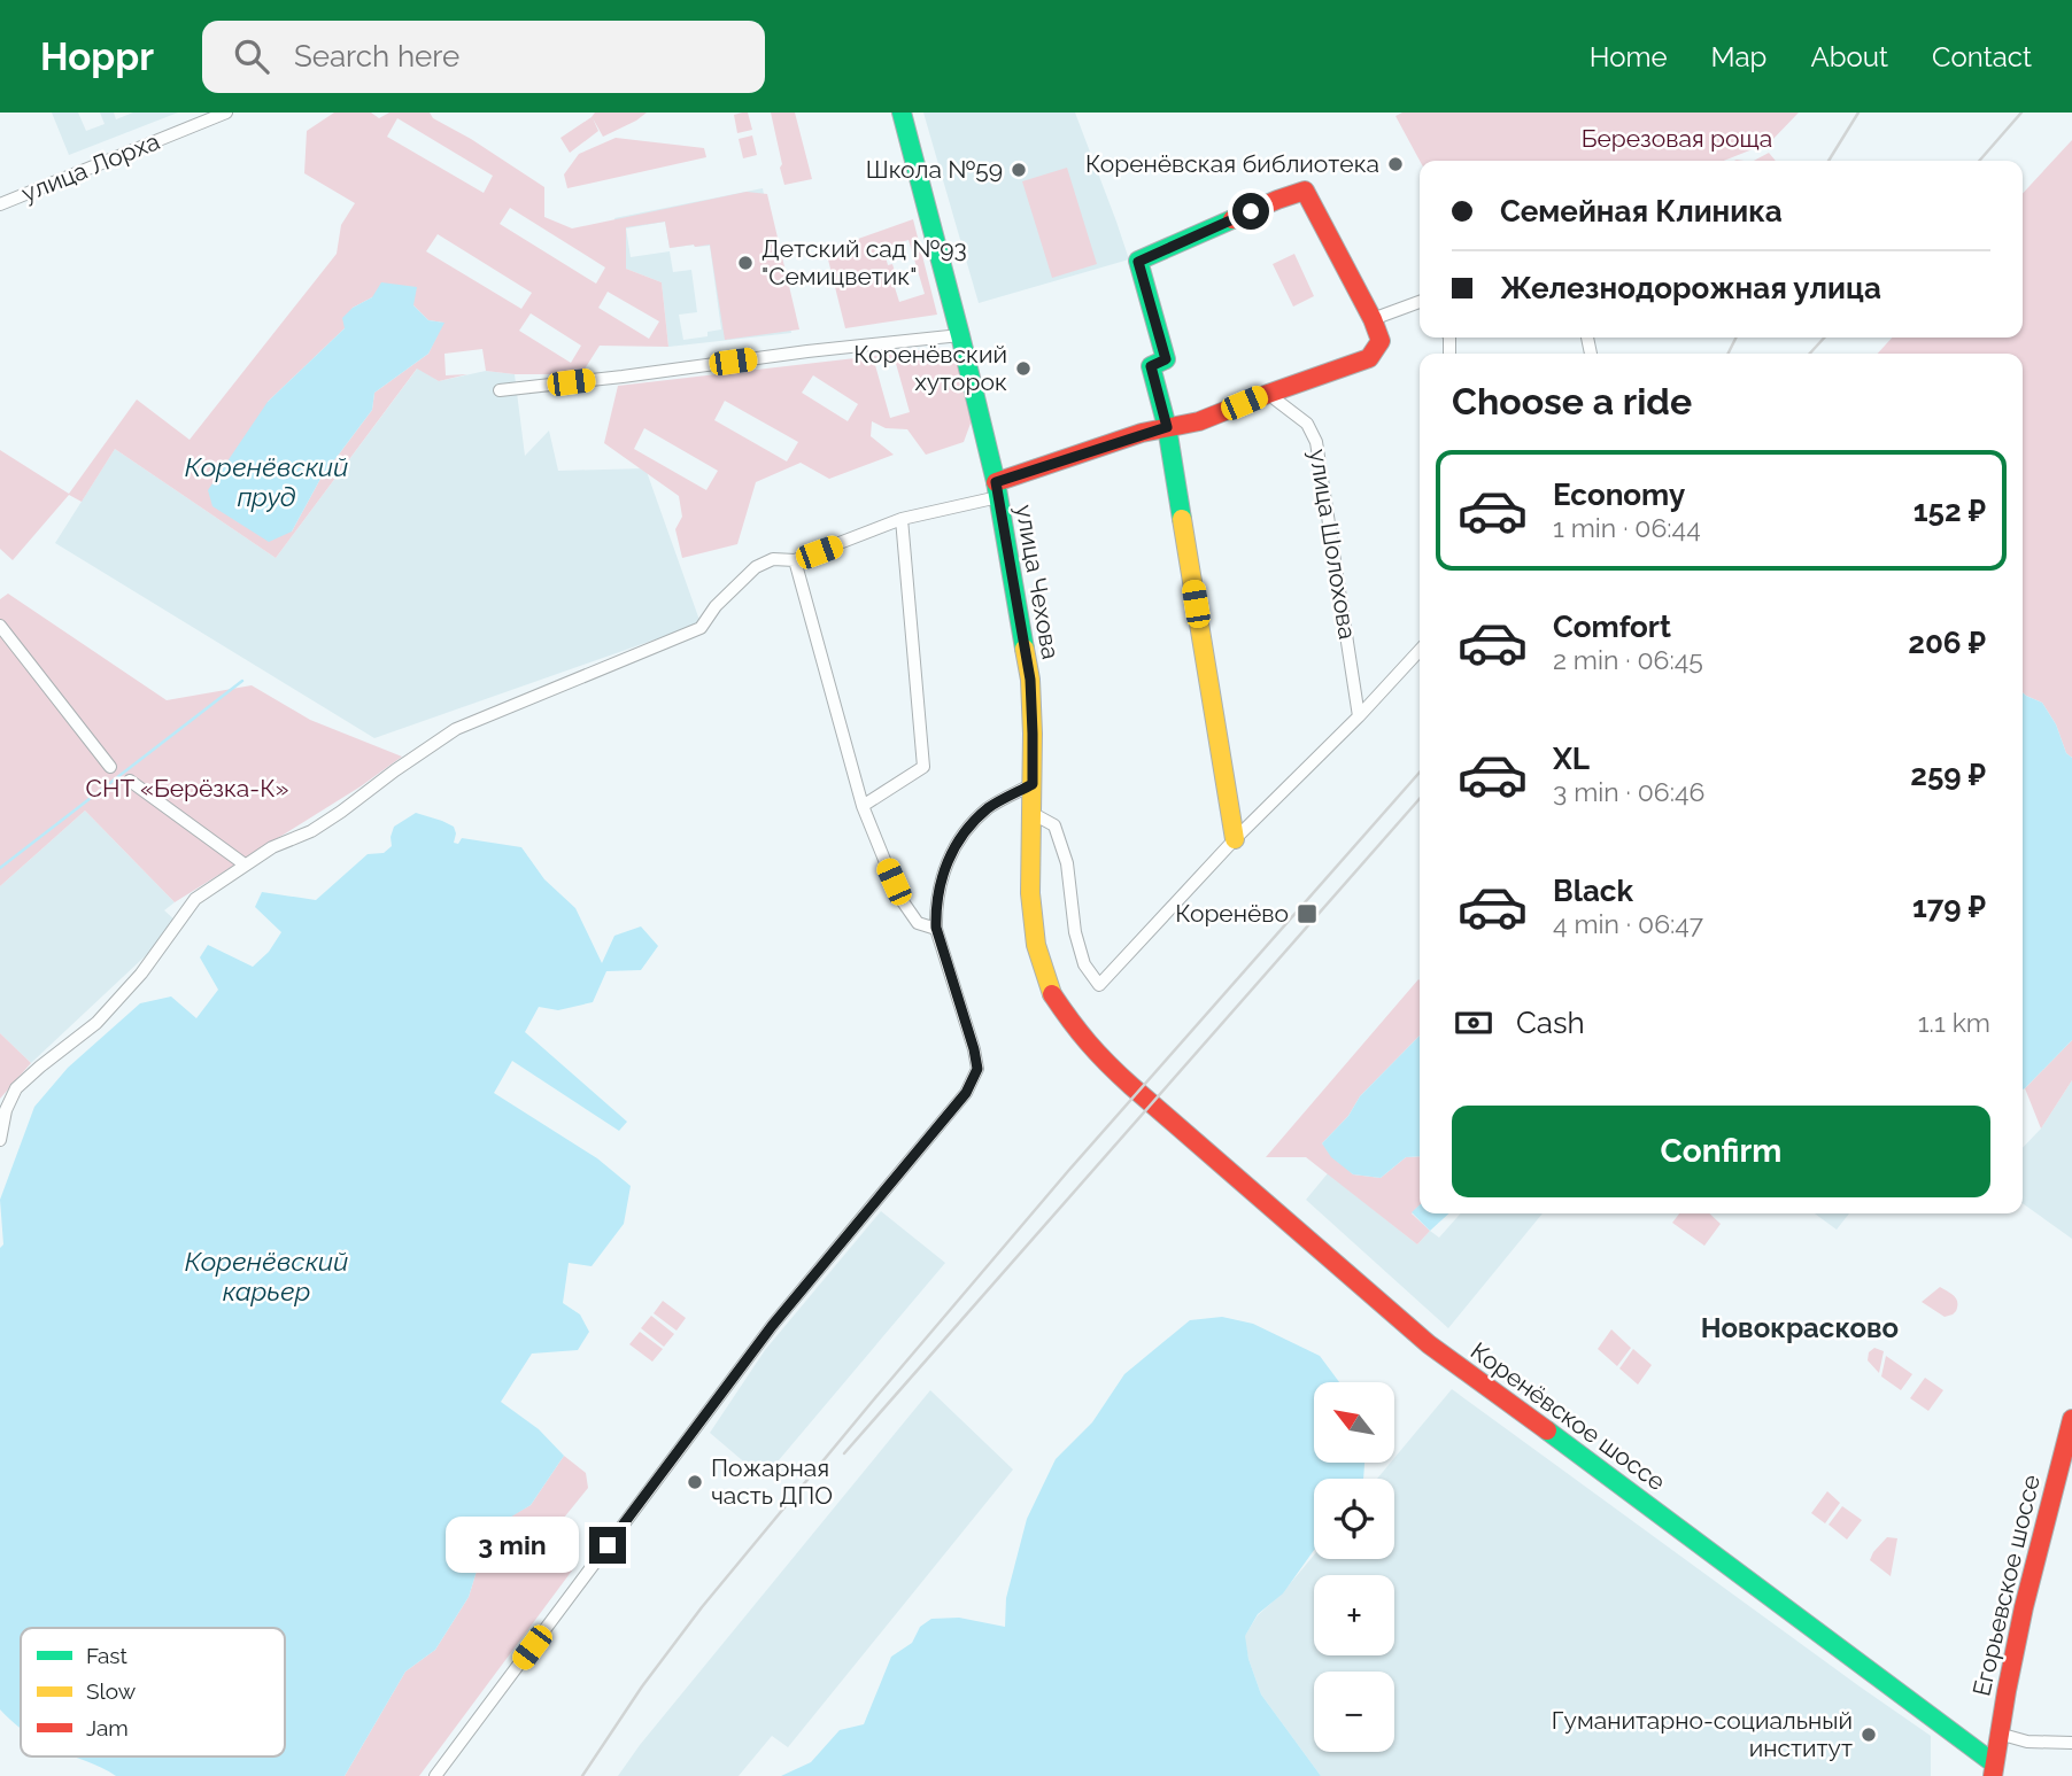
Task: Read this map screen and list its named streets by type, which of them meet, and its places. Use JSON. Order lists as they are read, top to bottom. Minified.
{"streets":{"main road":["улица Чехова","Коренёвское шоссе","Егорьевское шоссе"],"street":["улица Лорха","улица Шолохова"]},"crossings":[["улица Чехова","Коренёвское шоссе"],["Коренёвское шоссе","Егорьевское шоссе"]],"districts":["Новокрасково"],"water":["Коренёвский пруд","Коренёвский карьер"],"parks":["Березовая роща","СНТ «Берёзка-К»"],"places":{"other":["Коренёвская библиотека","Школа №59","Детский сад №93 \"Семицветик\"","Коренёвский хуторок","Пожарная часть ДПО","Гуманитарно-социальный институт"],"transit":["Коренёво"]},"legend":["Fast","Slow","Jam"],"north":"top left","page":{"header":"Hoppr","search":"Search here","nav":["Home","Map","About","Contact"],"banner":["Семейная Клиника","Железнодорожная улица"],"heading":"Choose a ride","list":[{"name":"Economy","note":"1 min · 06:44","value":"152 ₽"},{"name":"Comfort","note":"2 min · 06:45","value":"206 ₽"},{"name":"XL","note":"3 min · 06:46","value":"259 ₽"},{"name":"Black","note":"4 min · 06:47","value":"179 ₽"}],"pay":["Cash","1.1 km"],"buttons":"Confirm","map_buttons":["+","−"],"bubble":"3 min"}}
